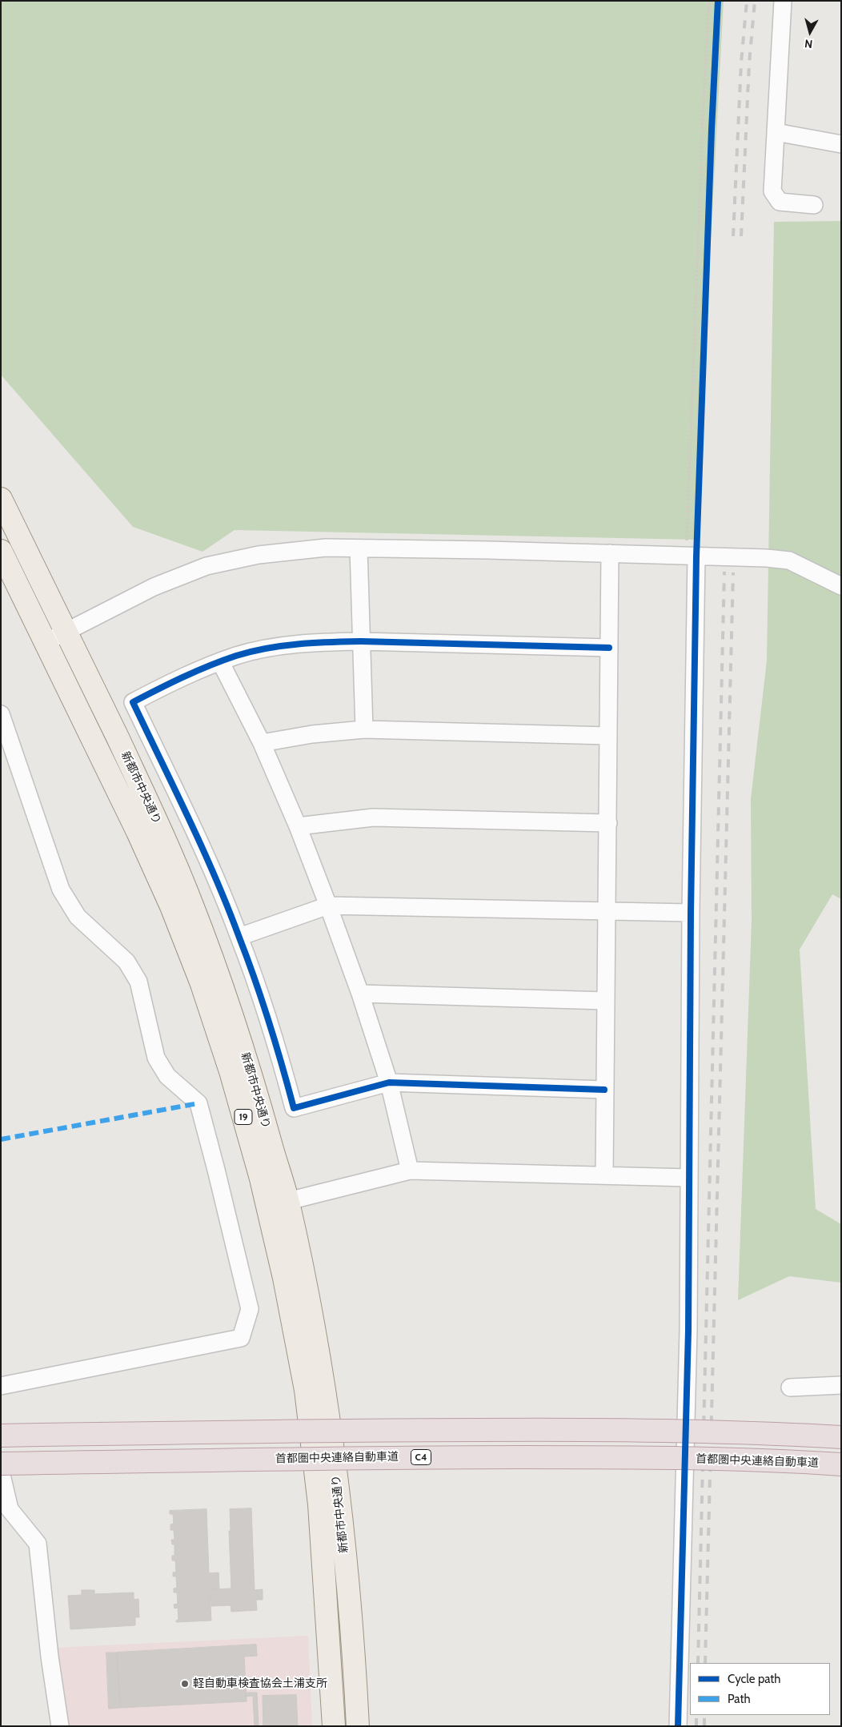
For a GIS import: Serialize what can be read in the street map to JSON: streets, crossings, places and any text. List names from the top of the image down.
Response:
{
  "streets": {
    "highway": ["C4", "首都圏中央連絡自動車道"],
    "main road": ["新都市中央通り", "19"]
  },
  "places": ["軽自動車検査協会土浦支所"],
  "legend": ["Cycle path", "Path"],
  "north": "bottom"
}
